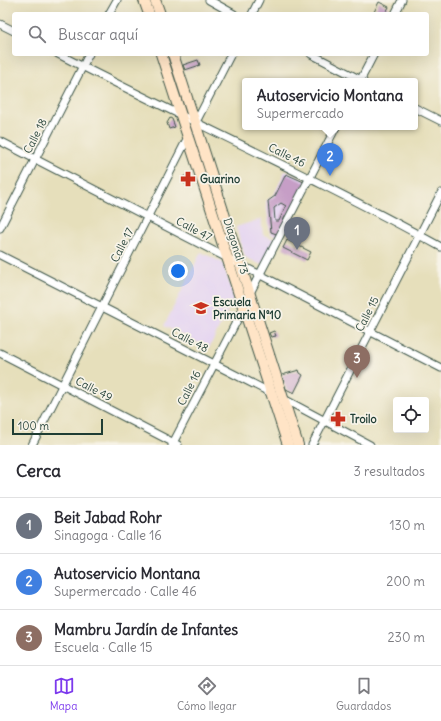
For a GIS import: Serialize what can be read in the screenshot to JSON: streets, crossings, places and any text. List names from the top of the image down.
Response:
{
  "streets": {
    "main road": ["Diagonal 73"],
    "street": [
      "Calle 18",
      "Calle 46",
      "Calle 47",
      "Calle 17",
      "Calle 15",
      "Calle 48",
      "Calle 16",
      "Calle 49"
    ]
  },
  "crossings": [
    ["Calle 18", "Calle 46"],
    ["Calle 18", "Calle 47"],
    ["Calle 46", "Calle 17"],
    ["Calle 46", "Diagonal 73"],
    ["Calle 46", "Calle 15"],
    ["Calle 46", "Calle 16"],
    ["Calle 47", "Calle 17"],
    ["Calle 47", "Diagonal 73"],
    ["Calle 47", "Calle 15"],
    ["Calle 47", "Calle 16"],
    ["Calle 17", "Diagonal 73"],
    ["Calle 17", "Calle 48"],
    ["Calle 17", "Calle 49"],
    ["Diagonal 73", "Calle 48"],
    ["Diagonal 73", "Calle 16"],
    ["Calle 15", "Calle 48"],
    ["Calle 48", "Calle 16"],
    ["Calle 16", "Calle 49"]
  ],
  "places": {
    "pharmacy": ["Guarino", "Troilo"],
    "school or university": ["Escuela Primaria N°10"]
  },
  "scale_bar": "100 m",
  "page": {
    "search": "Buscar aquí",
    "popup": ["Autoservicio Montana", "Supermercado"],
    "pins": ["2", "1", "3"],
    "scale": "100 m",
    "heading": ["Cerca", "3 resultados"],
    "list": [
      {
        "mark": "1",
        "name": "Beit Jabad Rohr",
        "note": "Sinagoga · Calle 16",
        "value": "130 m"
      },
      {
        "mark": "2",
        "name": "Autoservicio Montana",
        "note": "Supermercado · Calle 46",
        "value": "200 m"
      },
      {
        "mark": "3",
        "name": "Mambru Jardín de Infantes",
        "note": "Escuela · Calle 15",
        "value": "230 m"
      }
    ],
    "nav": ["Mapa", "Cómo llegar", "Guardados"]
  }
}
